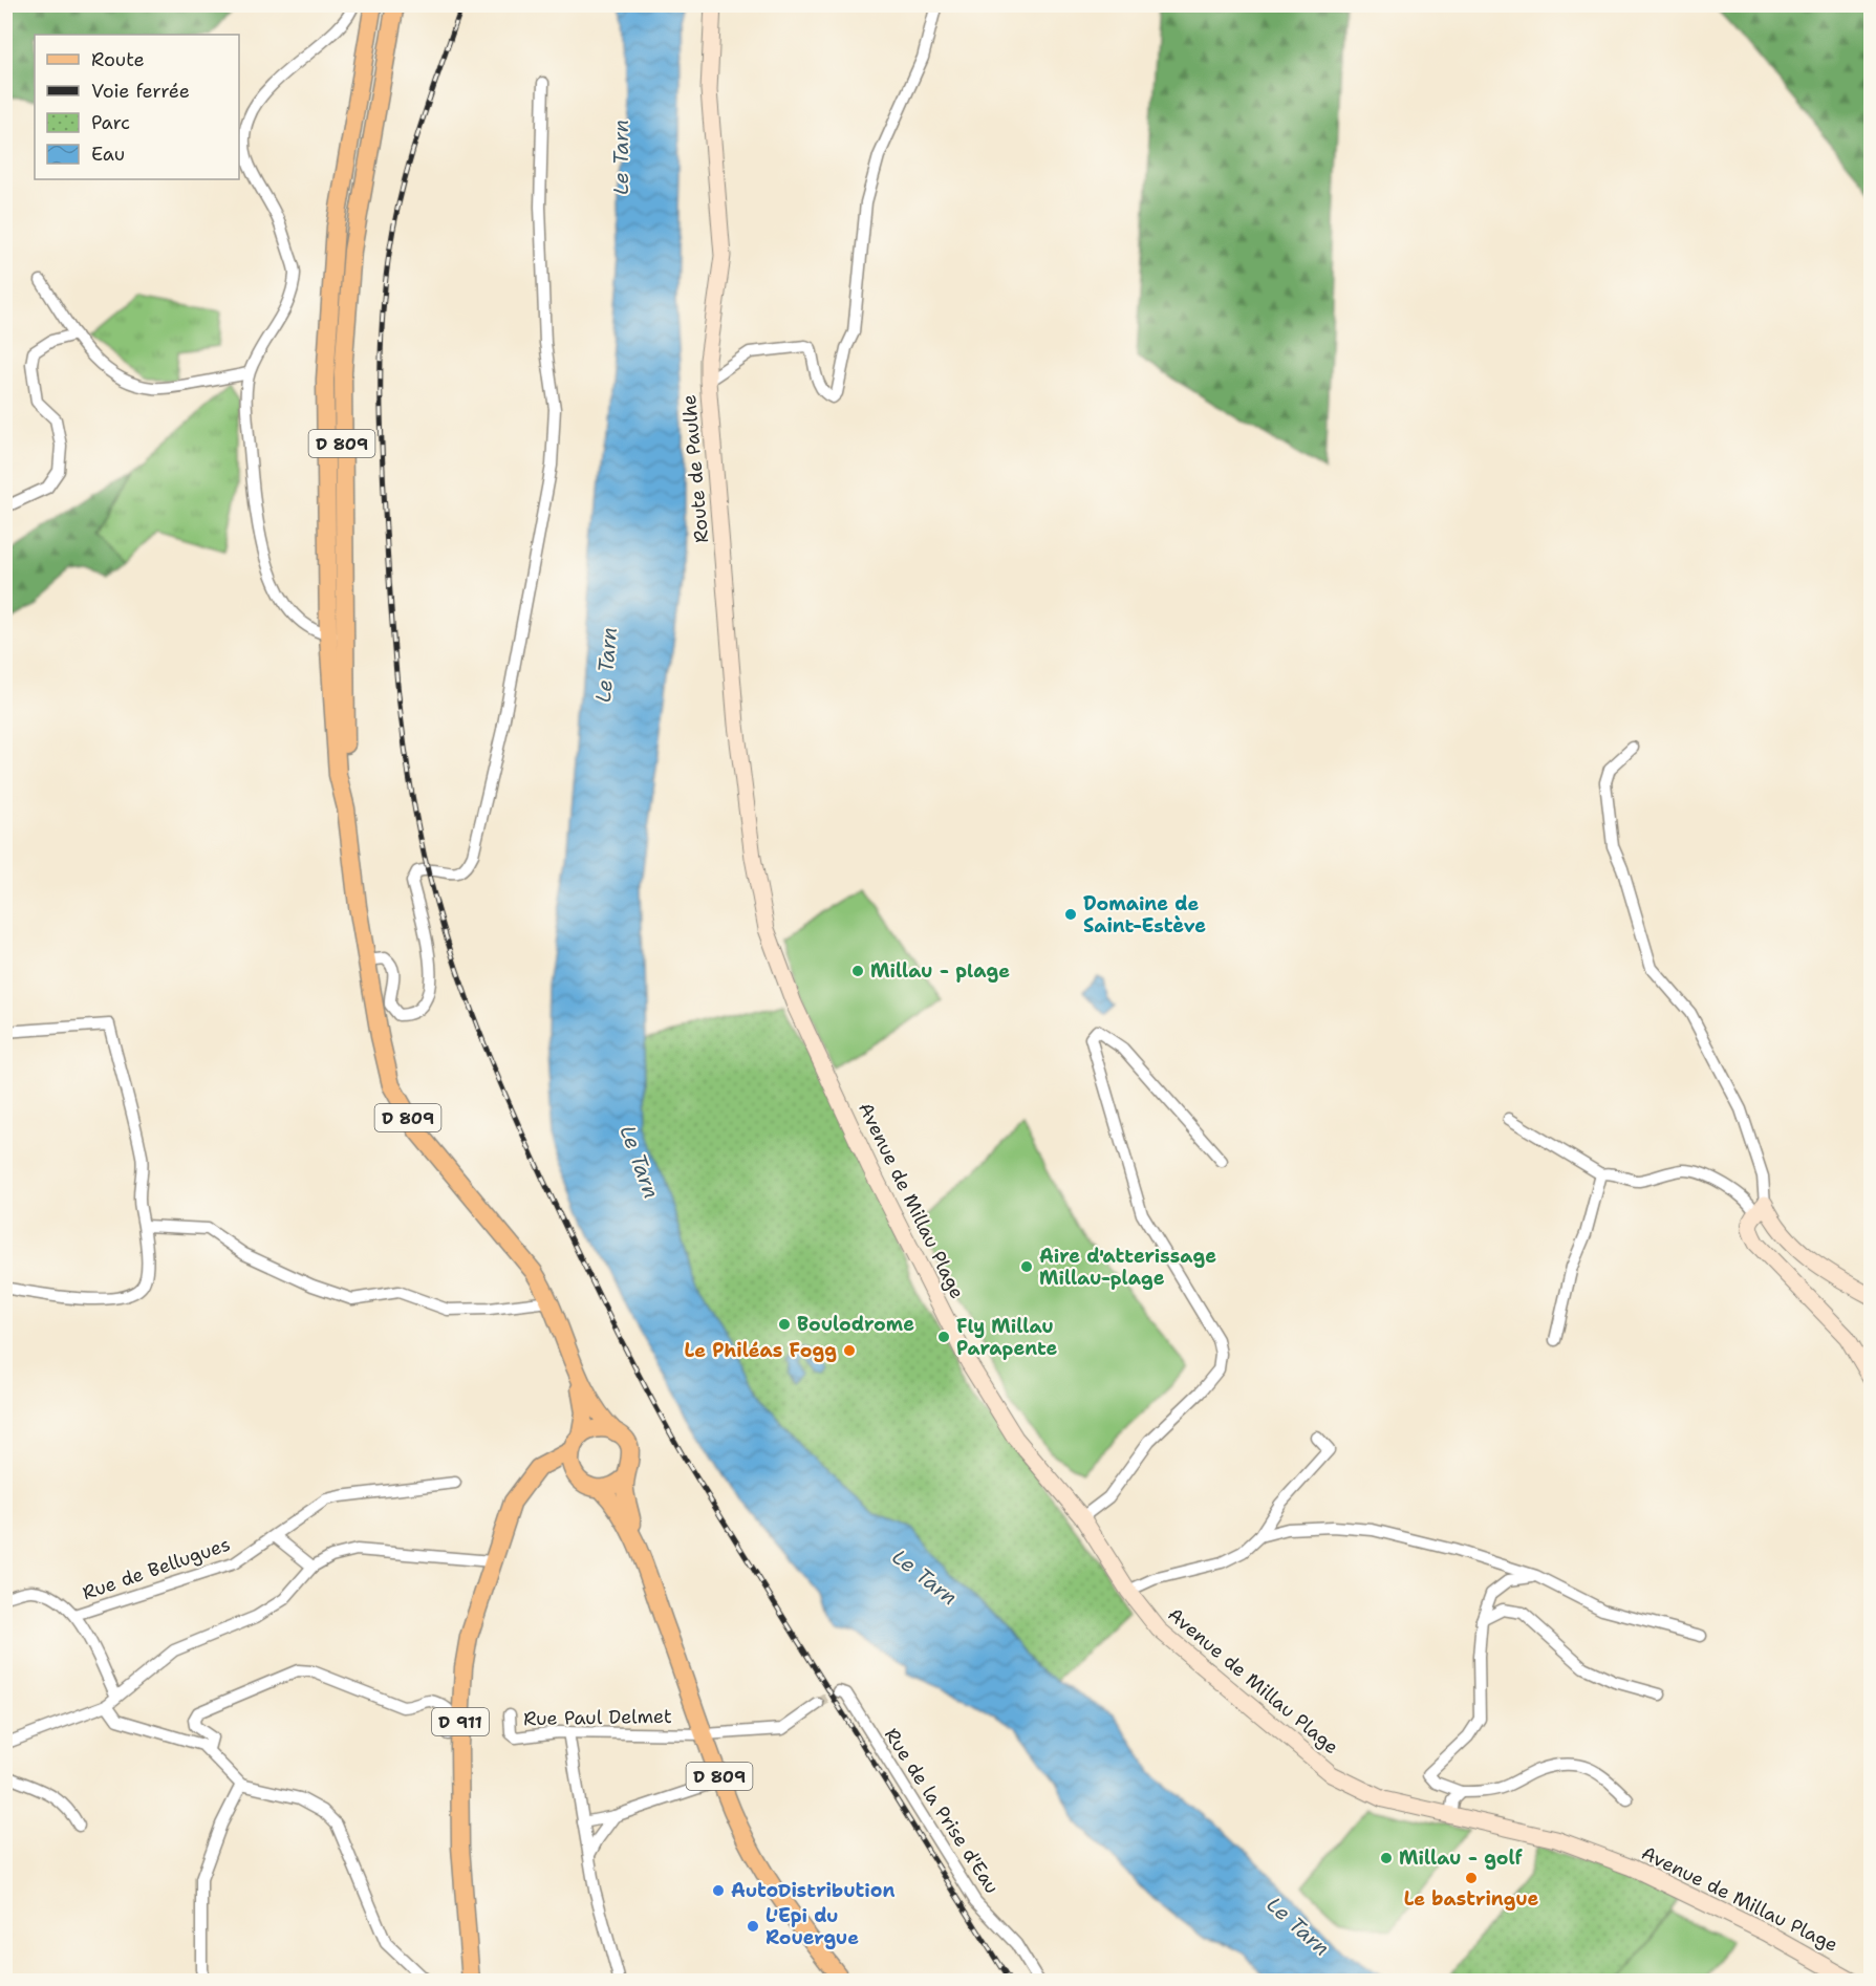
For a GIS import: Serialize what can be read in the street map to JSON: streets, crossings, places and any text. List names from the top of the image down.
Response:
{
  "streets": {
    "main road": ["D 809", "D 911"],
    "street": [
      "Route de Paulhe",
      "Avenue de Millau Plage",
      "Rue de Bellugues",
      "Rue Paul Delmet",
      "Rue de la Prise d'Eau"
    ]
  },
  "crossings": [
    ["D 809", "Rue Paul Delmet"],
    ["D 809", "D 911"],
    ["Route de Paulhe", "Avenue de Millau Plage"]
  ],
  "water": ["Le Tarn"],
  "places": [
    "Domaine de Saint-Estève",
    "Millau - plage",
    "Aire d'atterissage Millau-plage",
    "Boulodrome",
    "Fly Millau Parapente",
    "Le Philéas Fogg",
    "Millau - golf",
    "Le bastringue",
    "AutoDistribution",
    "L'Epi du Rouergue"
  ],
  "legend": [
    "Route",
    "Voie ferrée",
    "Parc",
    "Eau"
  ]
}
